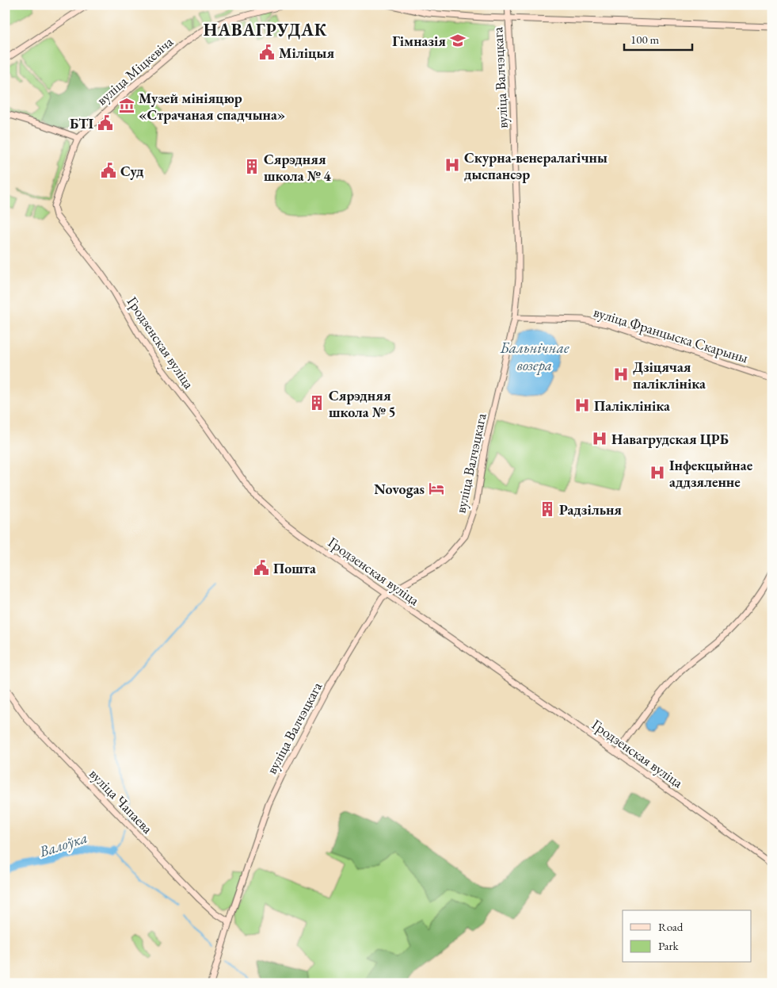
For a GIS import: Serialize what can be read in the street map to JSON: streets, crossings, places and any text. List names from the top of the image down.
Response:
{
  "streets": {
    "street": [
      "вуліца Міцкевіча",
      "вуліца Валчэцкага",
      "вуліца Францыска Скарыны",
      "Гродзенская вуліца",
      "вуліца Чапаева"
    ]
  },
  "crossings": [
    ["вуліца Міцкевіча", "Гродзенская вуліца"],
    ["вуліца Валчэцкага", "вуліца Францыска Скарыны"],
    ["вуліца Валчэцкага", "Гродзенская вуліца"],
    ["вуліца Валчэцкага", "вуліца Чапаева"]
  ],
  "districts": ["НАВАГРУДАК"],
  "water": ["Бальнічнае возера", "Валоўка"],
  "places": {
    "school or university": ["Гімназія"],
    "public building": [
      "Міліцыя",
      "БТІ",
      "Суд",
      "Пошта"
    ],
    "museum": ["Музей мініяцюр «Страчаная спадчына»"],
    "hospital": [
      "Скурна-венералагічны дыспансэр",
      "Дзіцячая паліклініка",
      "Паліклініка",
      "Навагрудская ЦРБ",
      "Інфекцыйнае аддзяленне"
    ],
    "building": ["Сярэдняя школа № 4", "Сярэдняя школа № 5", "Радзільня"],
    "hotel": ["Novogas"]
  },
  "legend": ["Road", "Park"],
  "scale_bar": "100 m"
}
